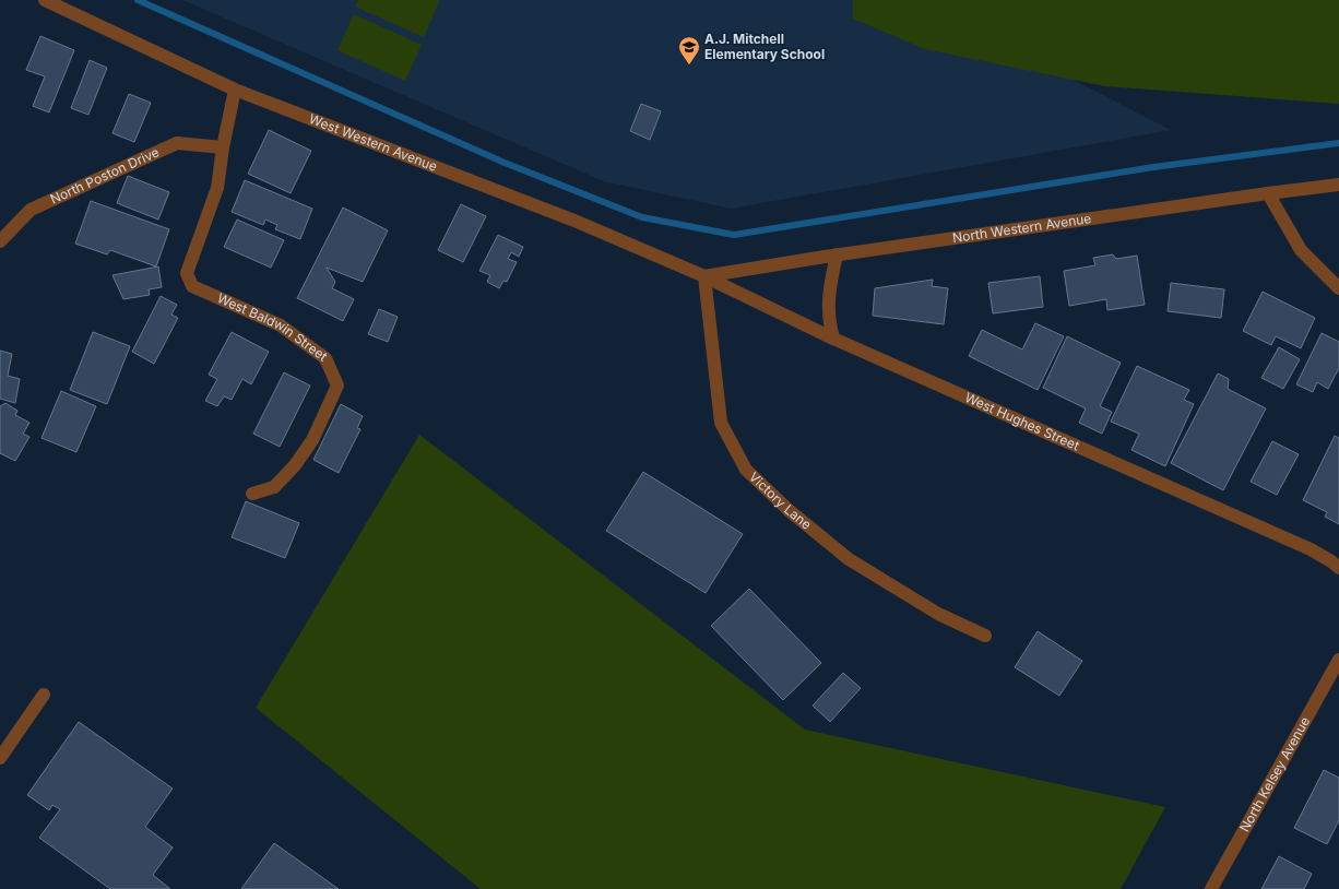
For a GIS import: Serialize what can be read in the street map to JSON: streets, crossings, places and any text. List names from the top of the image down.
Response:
{
  "streets": {
    "street": [
      "West Western Avenue",
      "North Poston Drive",
      "North Western Avenue",
      "West Baldwin Street",
      "West Hughes Street",
      "Victory Lane",
      "North Kelsey Avenue"
    ]
  },
  "crossings": [
    ["West Western Avenue", "North Western Avenue"],
    ["West Western Avenue", "West Baldwin Street"],
    ["West Western Avenue", "West Hughes Street"],
    ["West Western Avenue", "Victory Lane"],
    ["North Poston Drive", "West Baldwin Street"],
    ["North Western Avenue", "West Hughes Street"],
    ["North Western Avenue", "Victory Lane"],
    ["West Hughes Street", "Victory Lane"]
  ],
  "places": {
    "school or university": ["A.J. Mitchell Elementary School"]
  }
}
